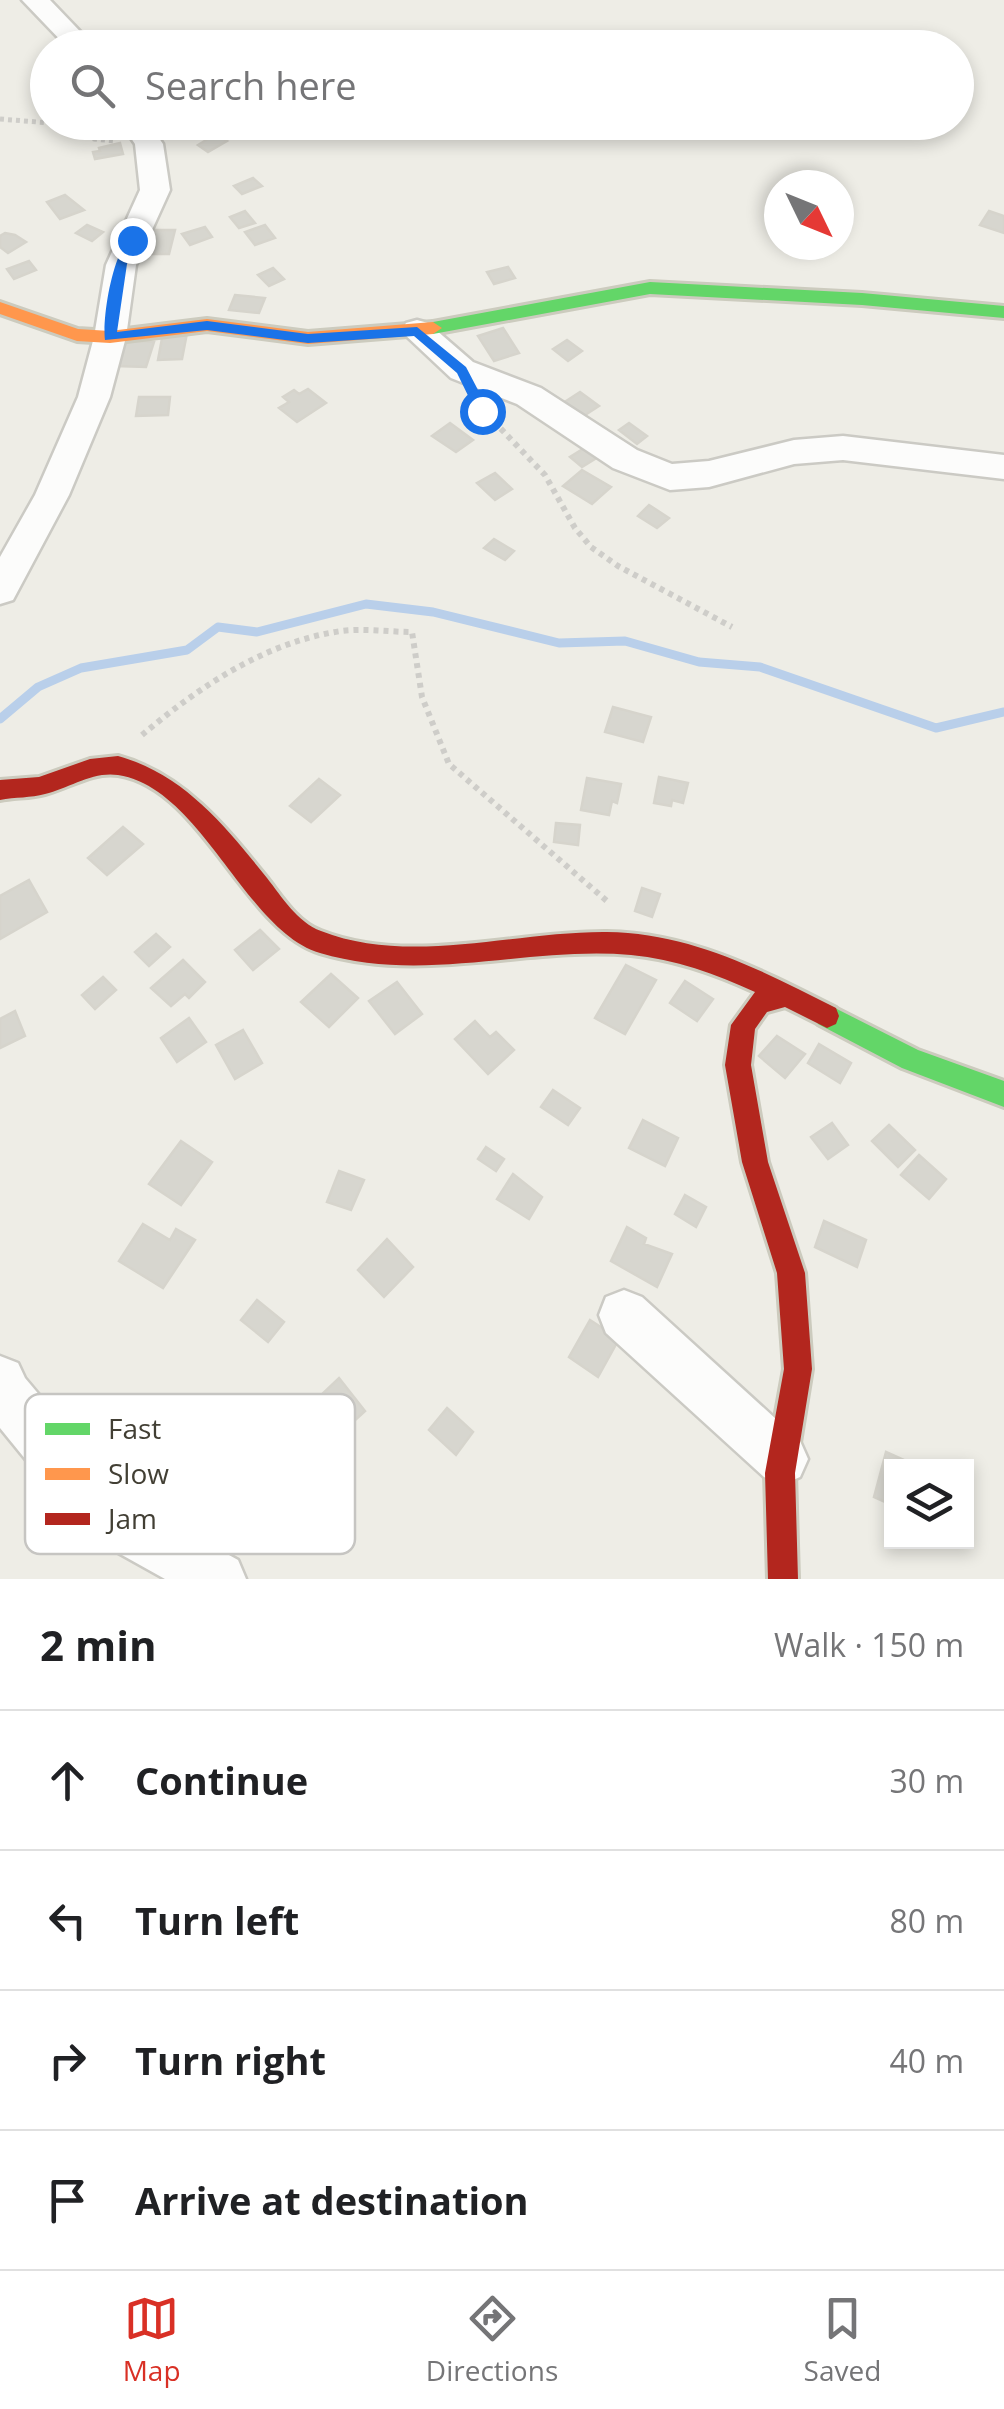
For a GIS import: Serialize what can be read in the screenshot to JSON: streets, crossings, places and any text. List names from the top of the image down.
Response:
{
  "legend": ["Fast", "Slow", "Jam"],
  "north": "bottom right",
  "page": {
    "search": "Search here",
    "heading": ["2 min", "Walk · 150 m"],
    "list": [
      ["Continue", "30 m"],
      ["Turn left", "80 m"],
      ["Turn right", "40 m"],
      "Arrive at destination"
    ],
    "nav": ["Map", "Directions", "Saved"]
  }
}
